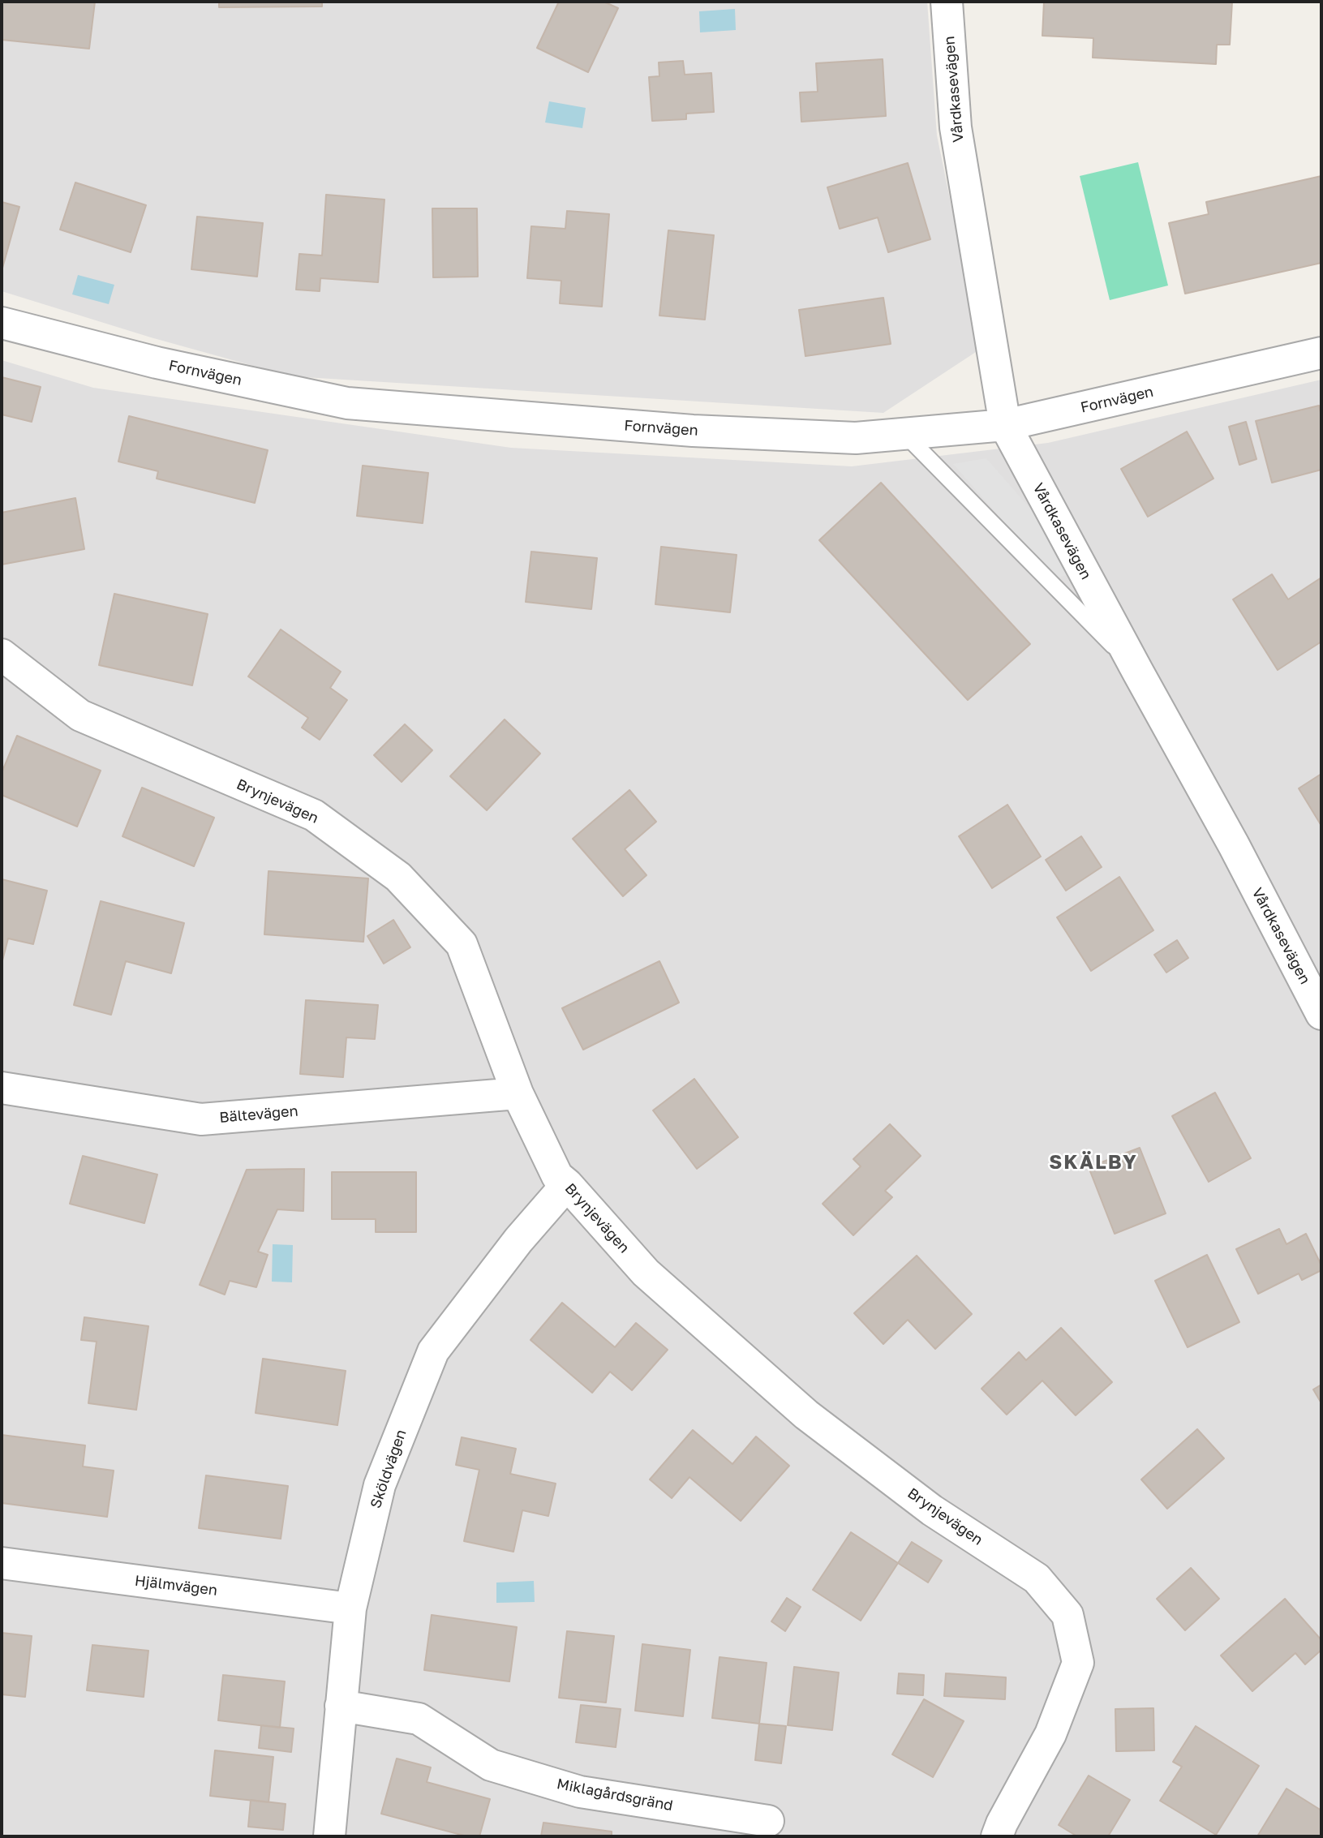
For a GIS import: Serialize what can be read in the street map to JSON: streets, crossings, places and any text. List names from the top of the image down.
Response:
{
  "streets": {
    "street": [
      "Vårdkasevägen",
      "Fornvägen",
      "Brynjevägen",
      "Bältevägen",
      "Sköldvägen",
      "Hjälmvägen",
      "Miklagårdsgränd"
    ]
  },
  "crossings": [
    ["Vårdkasevägen", "Fornvägen"],
    ["Brynjevägen", "Bältevägen"],
    ["Brynjevägen", "Sköldvägen"],
    ["Sköldvägen", "Hjälmvägen"],
    ["Sköldvägen", "Miklagårdsgränd"]
  ],
  "districts": ["SKÄLBY"]
}
